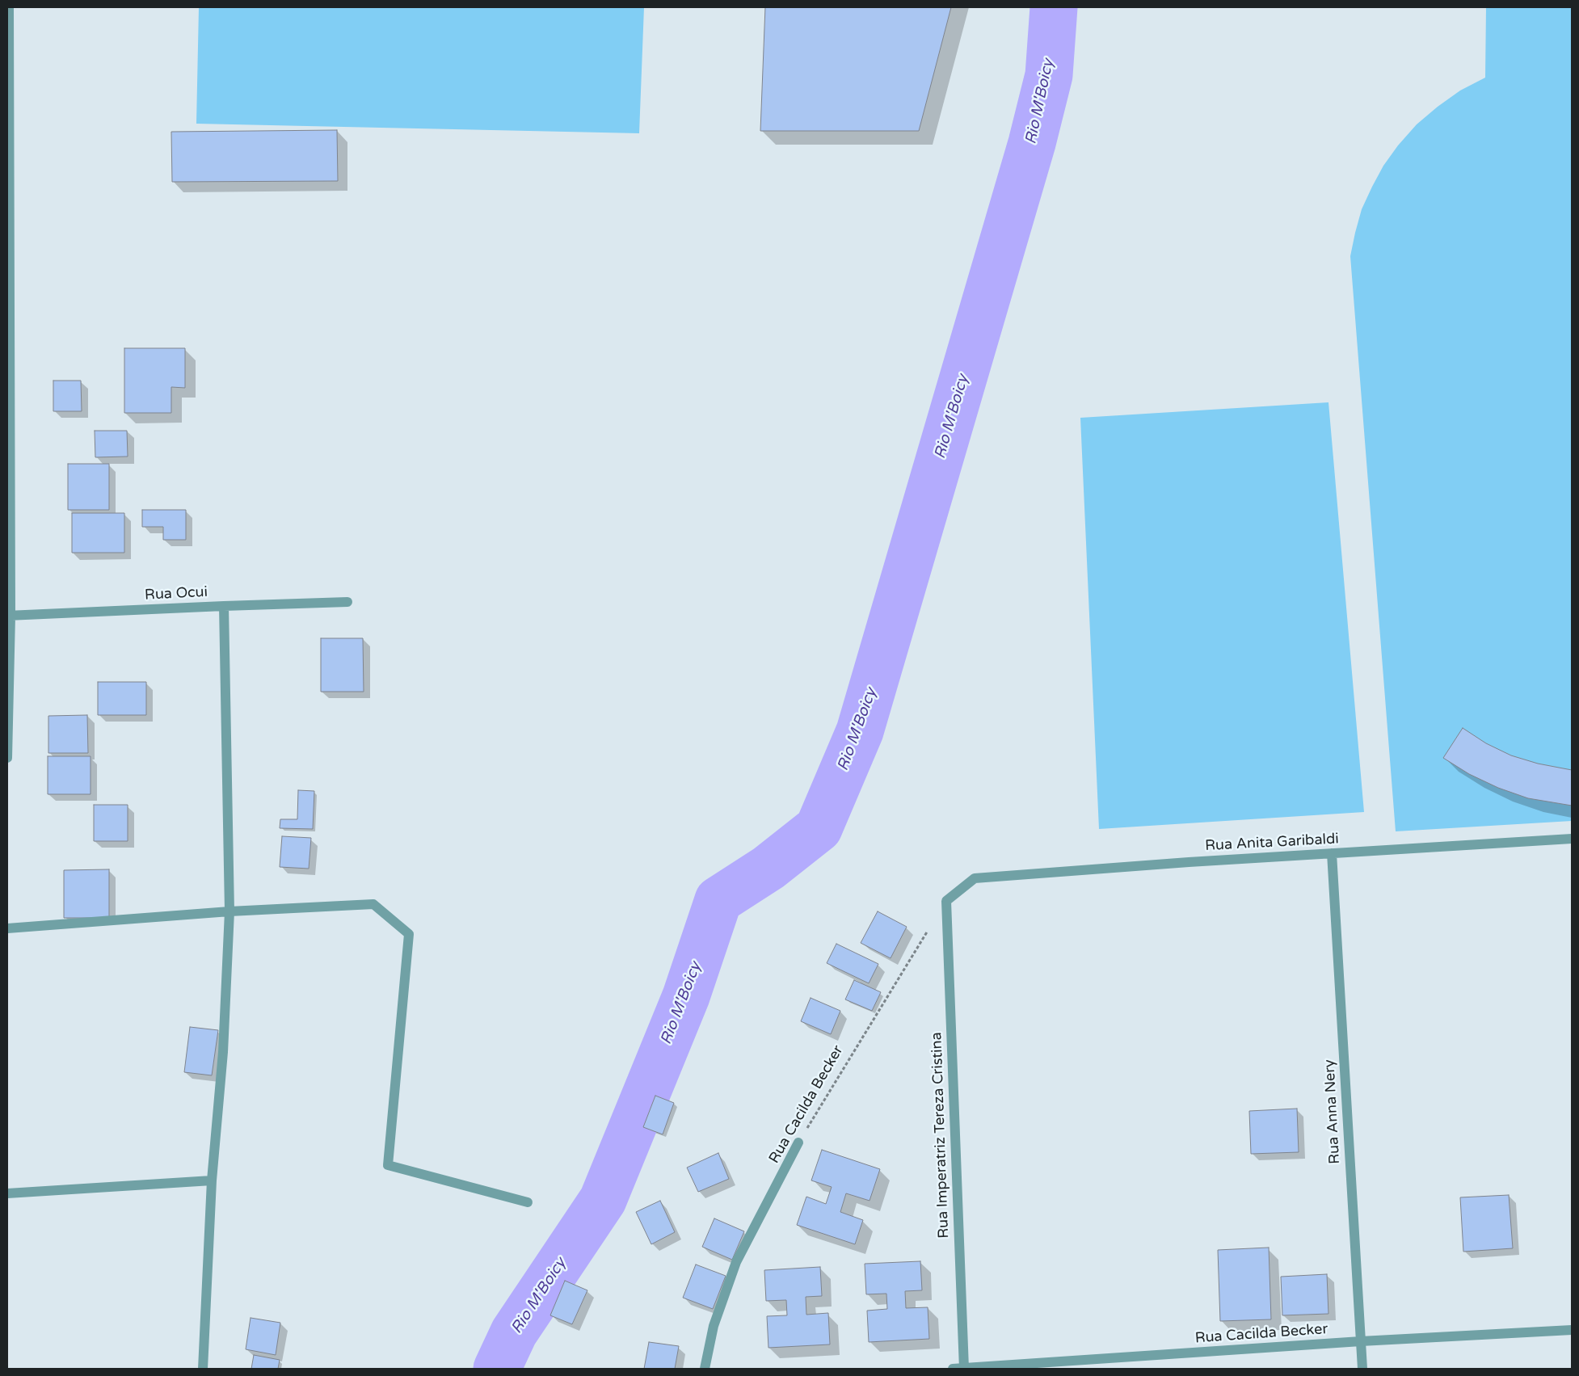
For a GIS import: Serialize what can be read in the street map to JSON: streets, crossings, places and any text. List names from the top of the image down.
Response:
{
  "streets": {
    "street": [
      "Rua Ocui",
      "Rua Anita Garibaldi",
      "Rua Cacilda Becker",
      "Rua Anna Nery",
      "Rua Imperatriz Tereza Cristina"
    ]
  },
  "crossings": [
    ["Rua Anita Garibaldi", "Rua Anna Nery"],
    ["Rua Anita Garibaldi", "Rua Imperatriz Tereza Cristina"],
    ["Rua Cacilda Becker", "Rua Anna Nery"],
    ["Rua Cacilda Becker", "Rua Imperatriz Tereza Cristina"]
  ],
  "water": ["Rio M'Boicy"]
}
